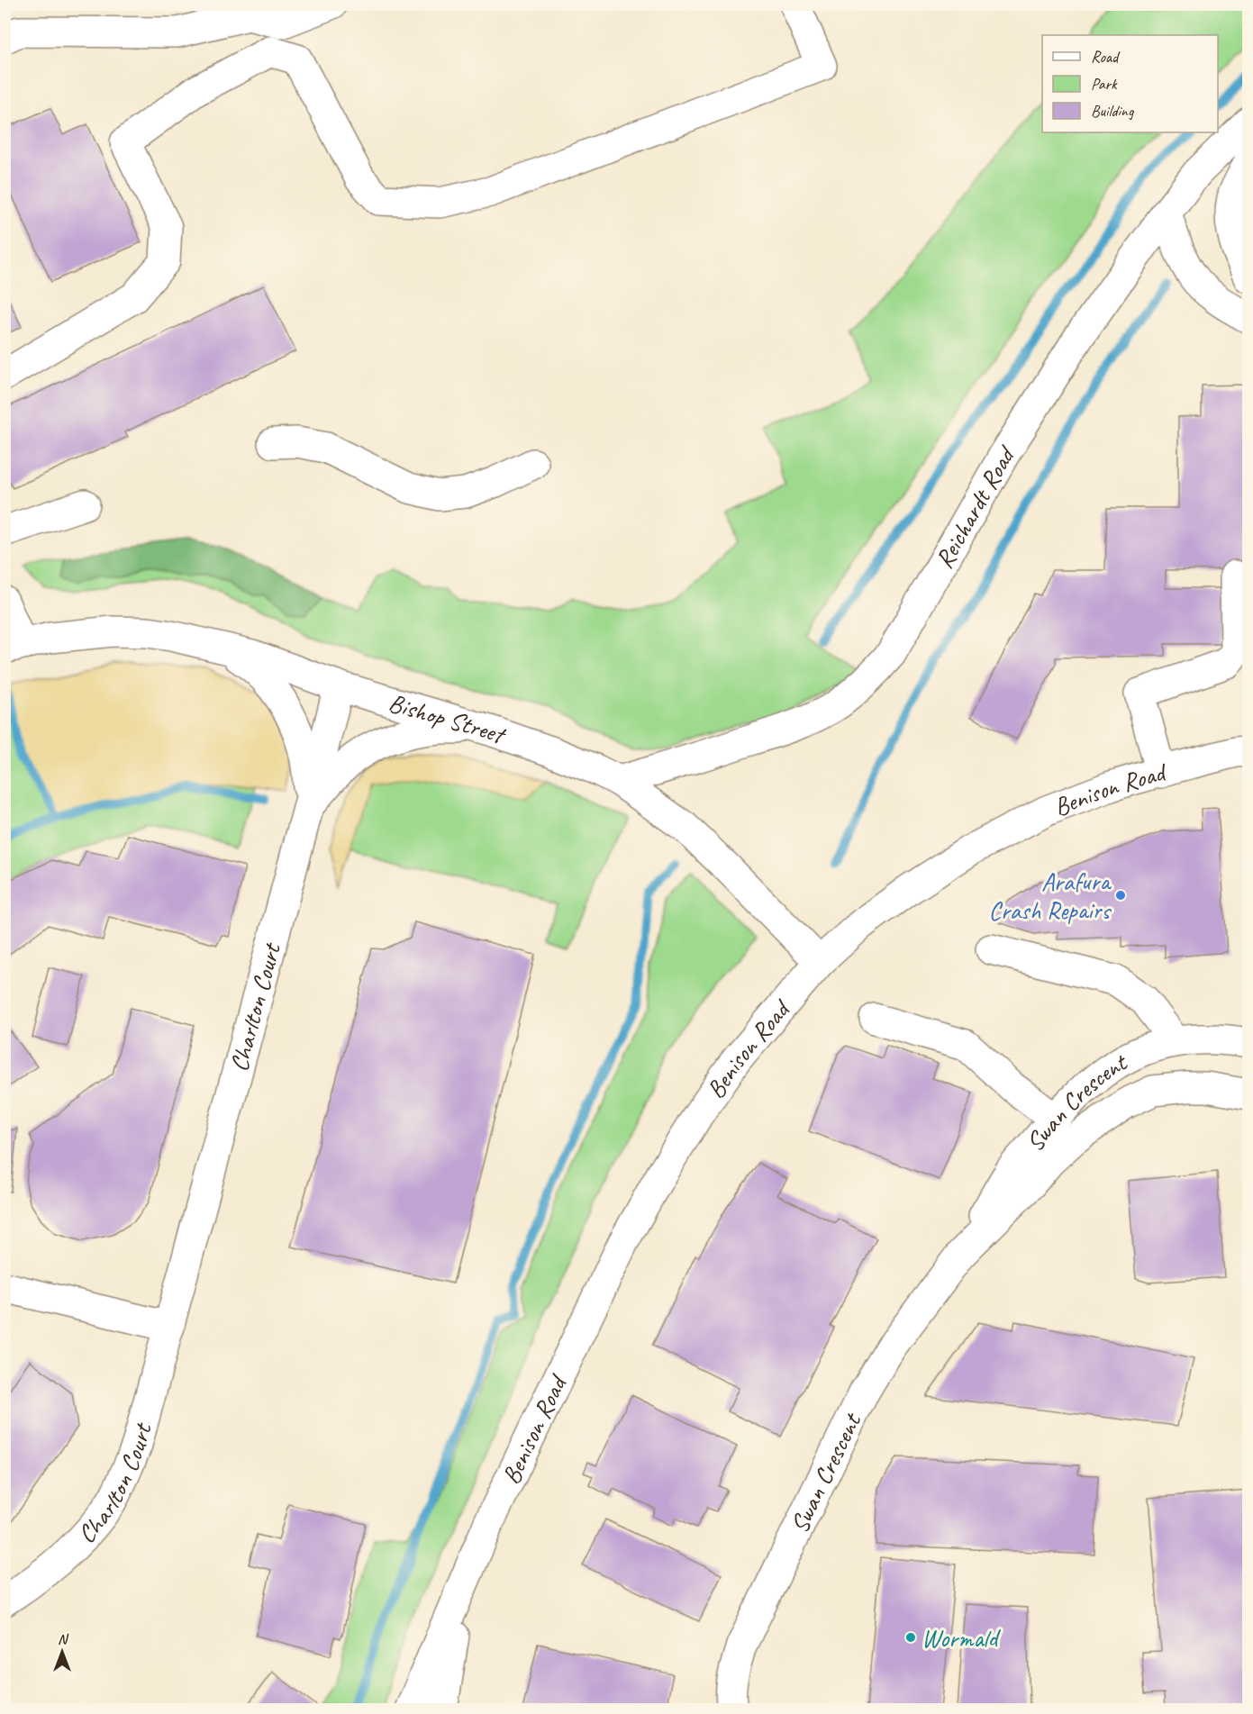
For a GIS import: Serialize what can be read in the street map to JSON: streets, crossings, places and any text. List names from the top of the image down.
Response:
{
  "streets": {
    "street": [
      "Reichardt Road",
      "Bishop Street",
      "Benison Road",
      "Charlton Court",
      "Swan Crescent"
    ]
  },
  "crossings": [
    ["Reichardt Road", "Bishop Street"],
    ["Bishop Street", "Benison Road"],
    ["Bishop Street", "Charlton Court"]
  ],
  "places": ["Arafura Crash Repairs", "Wormald"],
  "legend": ["Road", "Park", "Building"],
  "north": "top"
}
